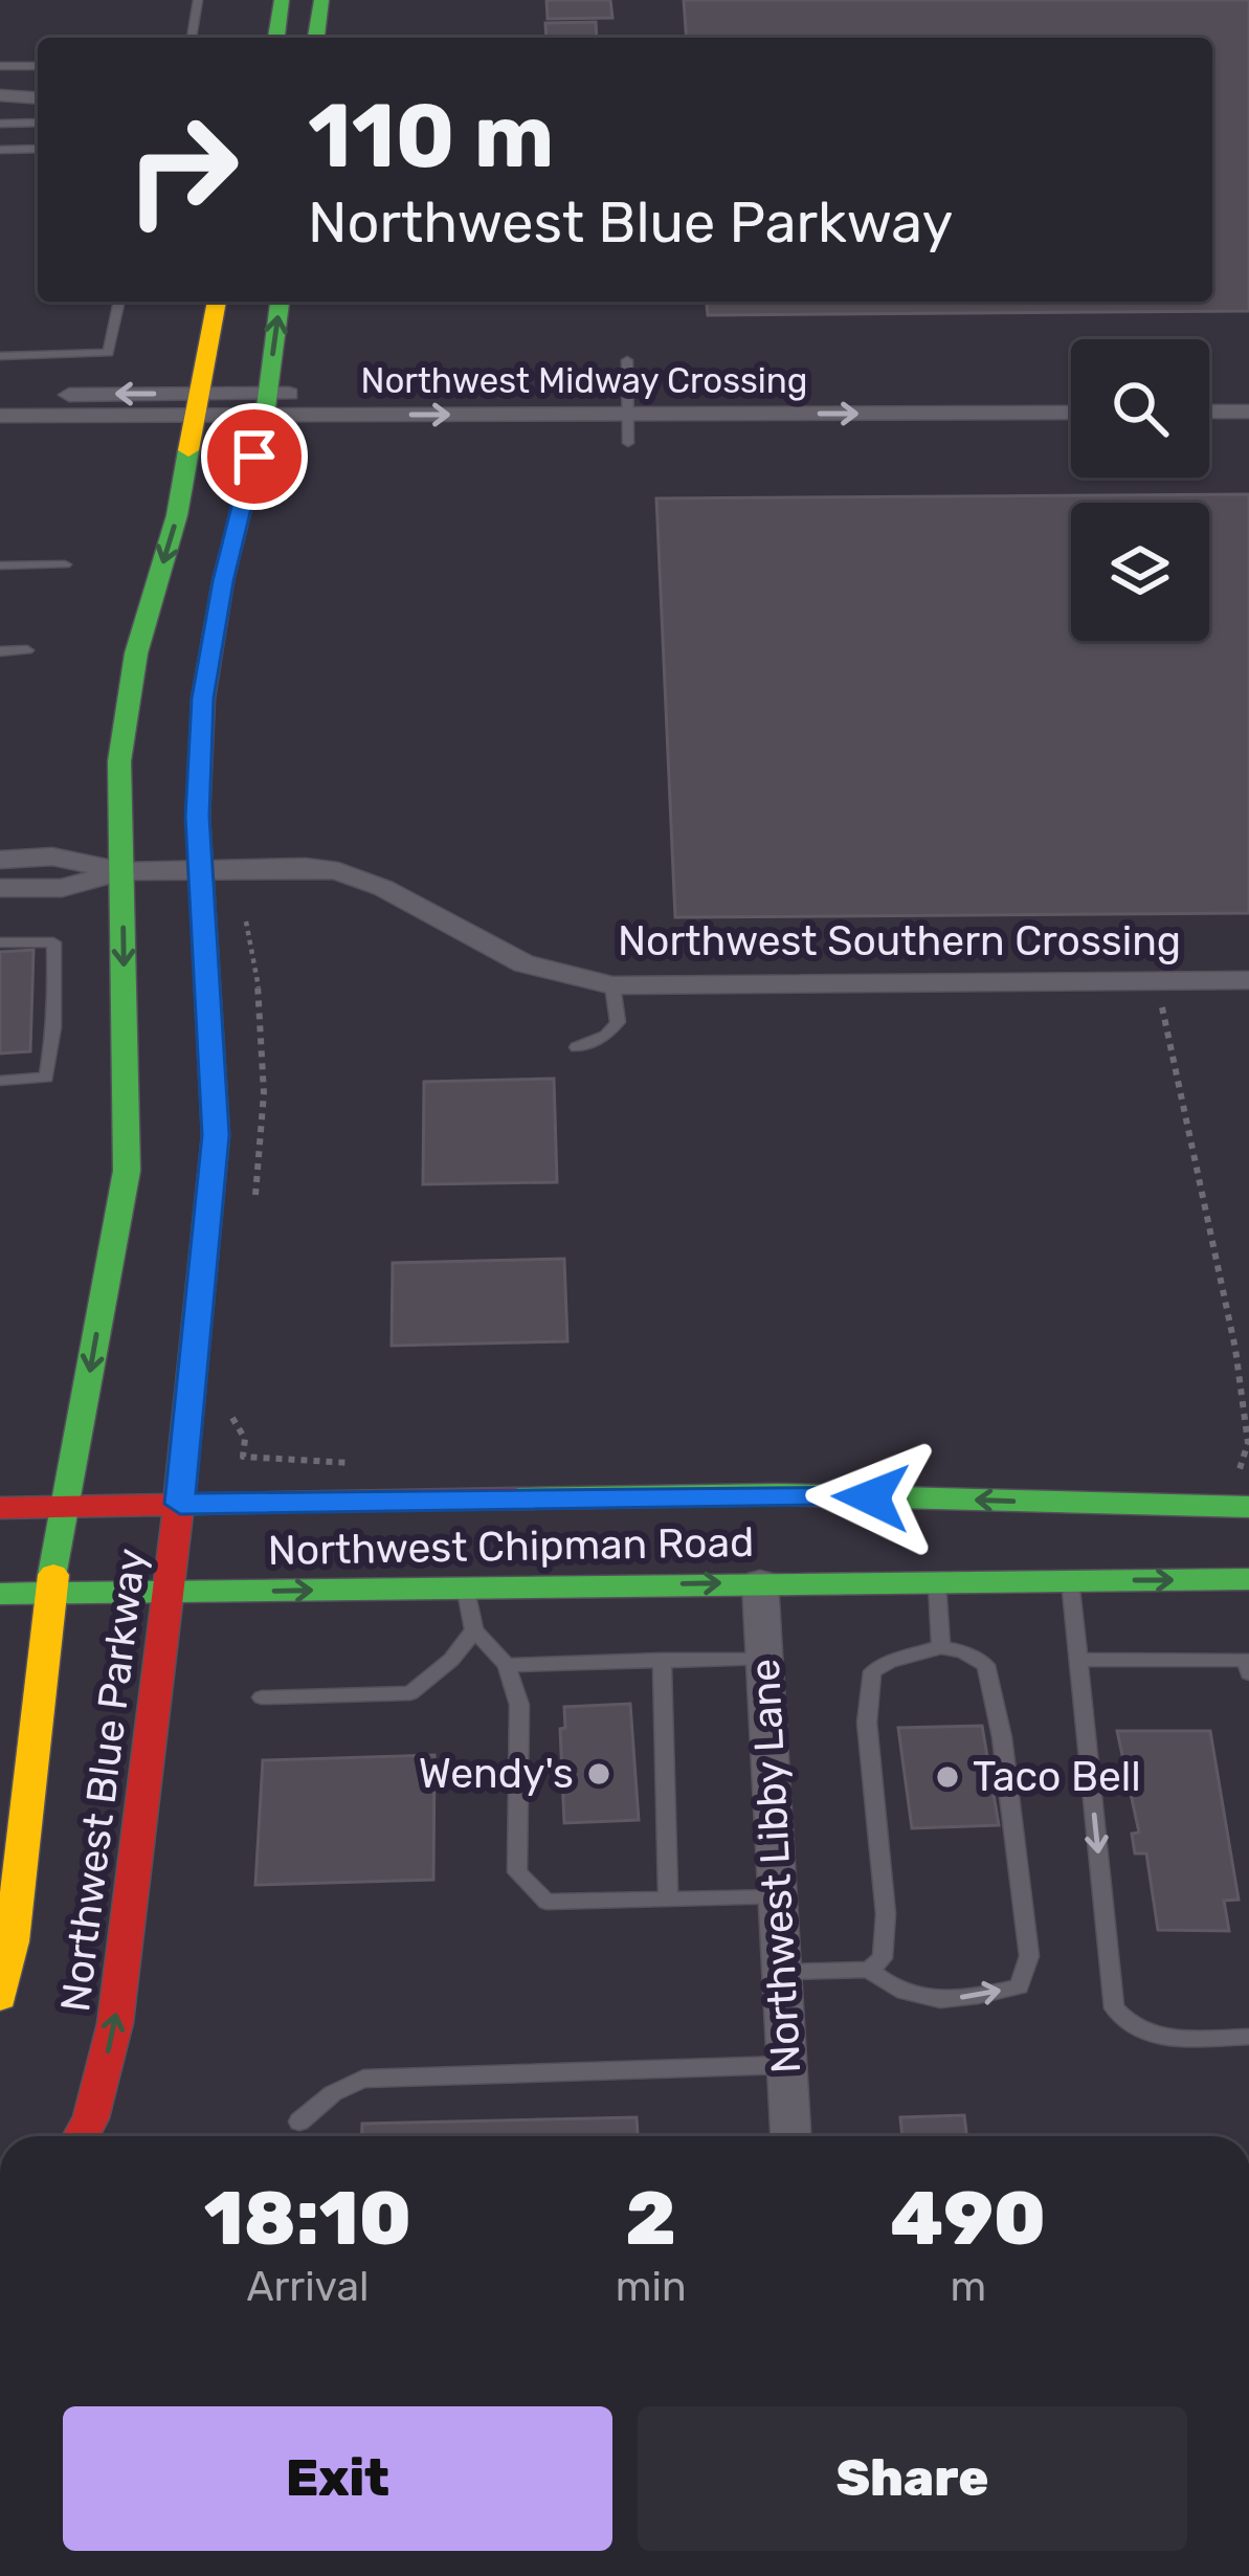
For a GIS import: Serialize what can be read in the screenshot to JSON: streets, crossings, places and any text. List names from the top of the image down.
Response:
{
  "streets": {
    "street": [
      "Northwest Midway Crossing",
      "Northwest Southern Crossing",
      "Northwest Chipman Road",
      "Northwest Blue Parkway",
      "Northwest Libby Lane"
    ]
  },
  "crossings": [
    ["Northwest Midway Crossing", "Northwest Blue Parkway"],
    ["Northwest Southern Crossing", "Northwest Blue Parkway"],
    ["Northwest Chipman Road", "Northwest Blue Parkway"],
    ["Northwest Chipman Road", "Northwest Libby Lane"]
  ],
  "places": ["Wendy's", "Taco Bell"],
  "page": {
    "turn": ["110 m", "Northwest Blue Parkway"],
    "eta": [
      "18:10",
      "Arrival",
      "2",
      "min",
      "490",
      "m"
    ],
    "buttons": ["Exit", "Share"]
  }
}
